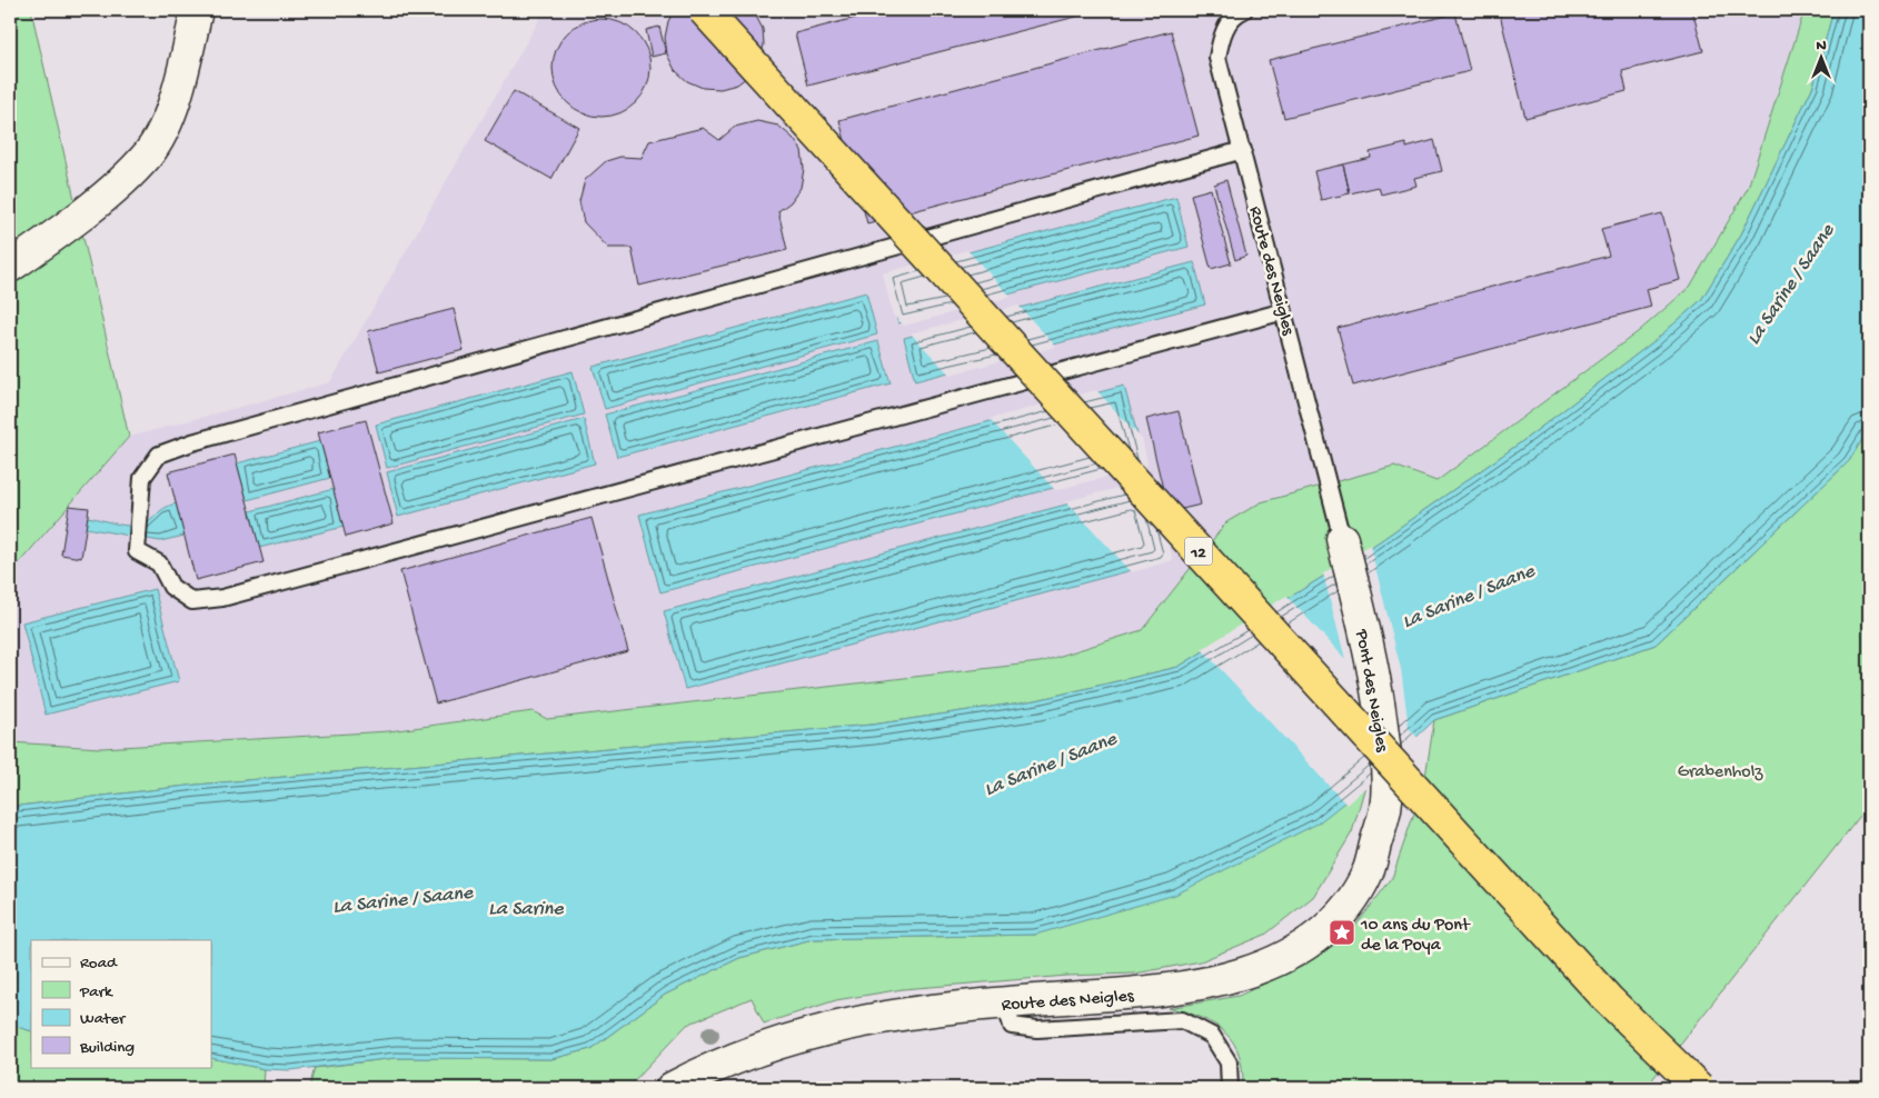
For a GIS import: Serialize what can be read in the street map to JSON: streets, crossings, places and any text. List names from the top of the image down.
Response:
{
  "streets": {
    "main road": ["12"],
    "street": ["Route des Neigles", "Pont des Neigles"]
  },
  "crossings": [
    ["Route des Neigles", "Pont des Neigles"]
  ],
  "water": ["La Sarine / Saane", "La Sarine"],
  "parks": ["Grabenholz"],
  "places": {
    "place": ["10 ans du Pont de la Poya"]
  },
  "legend": [
    "Road",
    "Park",
    "Water",
    "Building"
  ],
  "north": "top"
}
